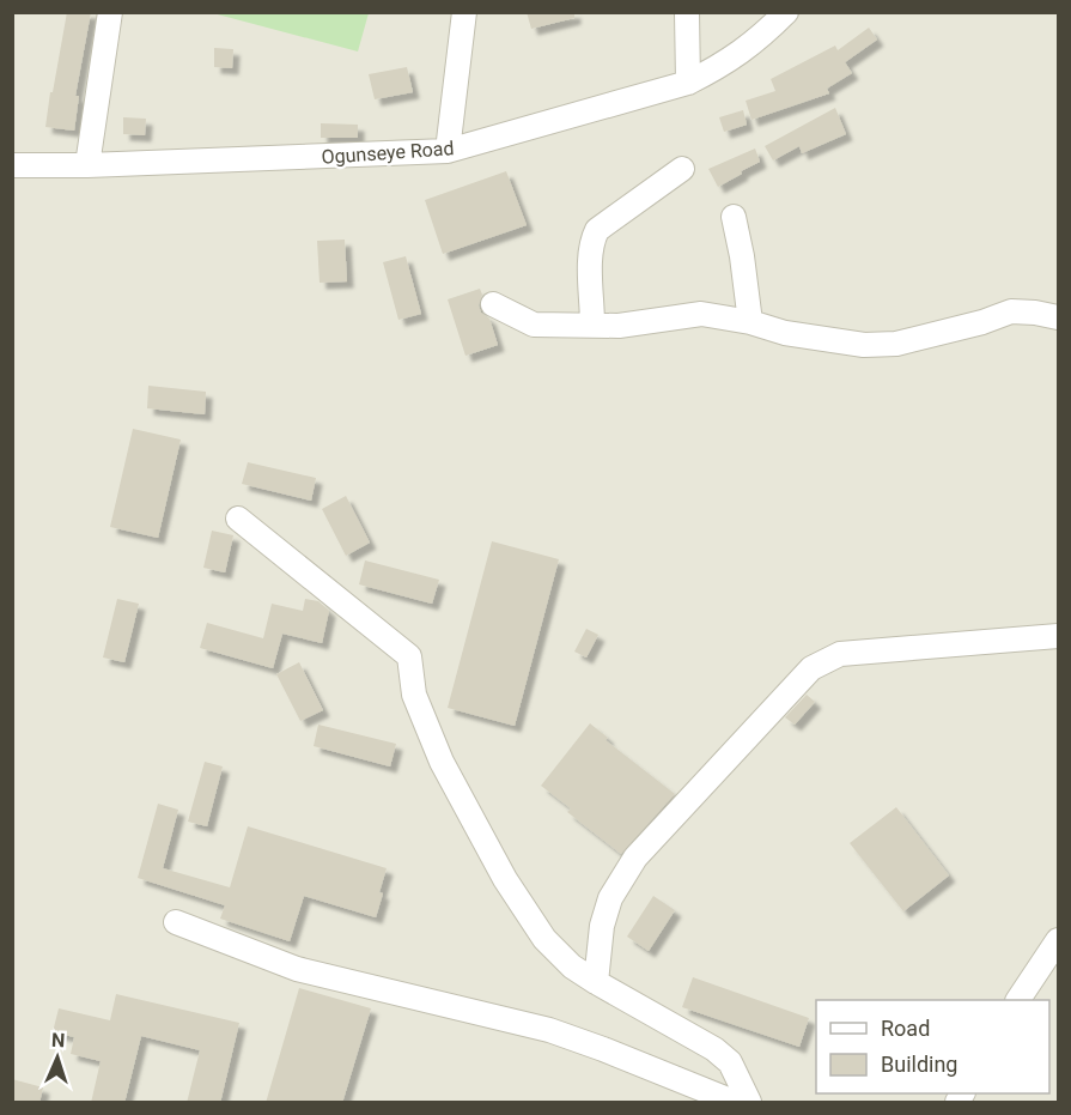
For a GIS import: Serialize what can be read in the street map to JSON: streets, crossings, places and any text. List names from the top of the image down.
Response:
{
  "streets": {
    "street": ["Ogunseye Road"]
  },
  "legend": ["Road", "Building"],
  "north": "top"
}
